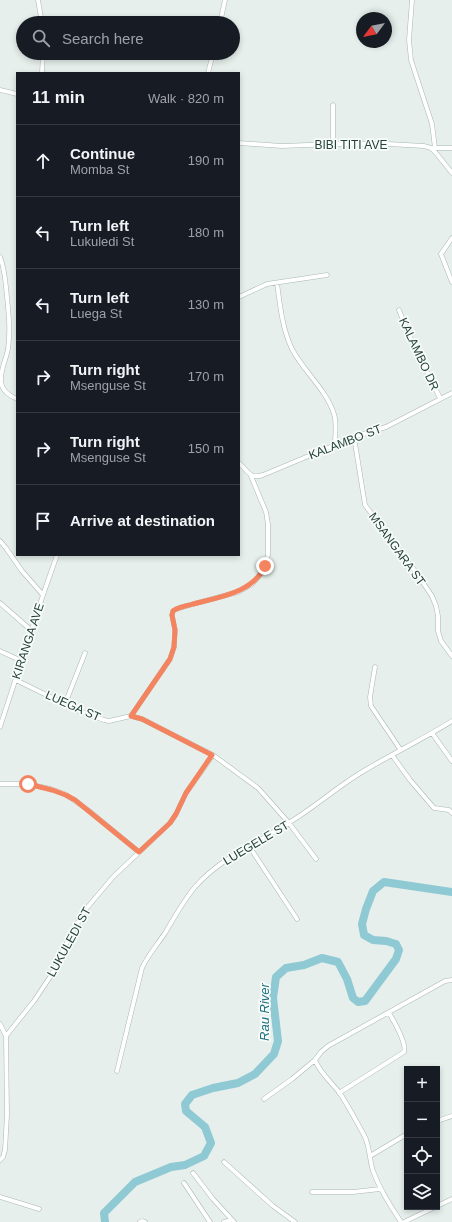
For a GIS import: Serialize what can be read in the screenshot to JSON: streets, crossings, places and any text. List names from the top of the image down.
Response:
{
  "streets": {
    "street": [
      "BIBI TITI AVE",
      "KALAMBO DR",
      "KALAMBO ST",
      "MSANGARA ST",
      "KIRANGA AVE",
      "LUEGA ST",
      "LUEGELE ST",
      "LUKULEDI ST"
    ]
  },
  "crossings": [
    ["KALAMBO DR", "KALAMBO ST"],
    ["KALAMBO ST", "MSANGARA ST"],
    ["KIRANGA AVE", "LUEGA ST"]
  ],
  "water": ["Rau River"],
  "north": "bottom left",
  "page": {
    "search": "Search here",
    "heading": ["11 min", "Walk · 820 m"],
    "list": [
      ["Continue", "Momba St", "190 m"],
      ["Turn left", "Lukuledi St", "180 m"],
      ["Turn left", "Luega St", "130 m"],
      ["Turn right", "Msenguse St", "170 m"],
      ["Turn right", "Msenguse St", "150 m"],
      "Arrive at destination"
    ],
    "map_buttons": ["+", "−"]
  }
}
